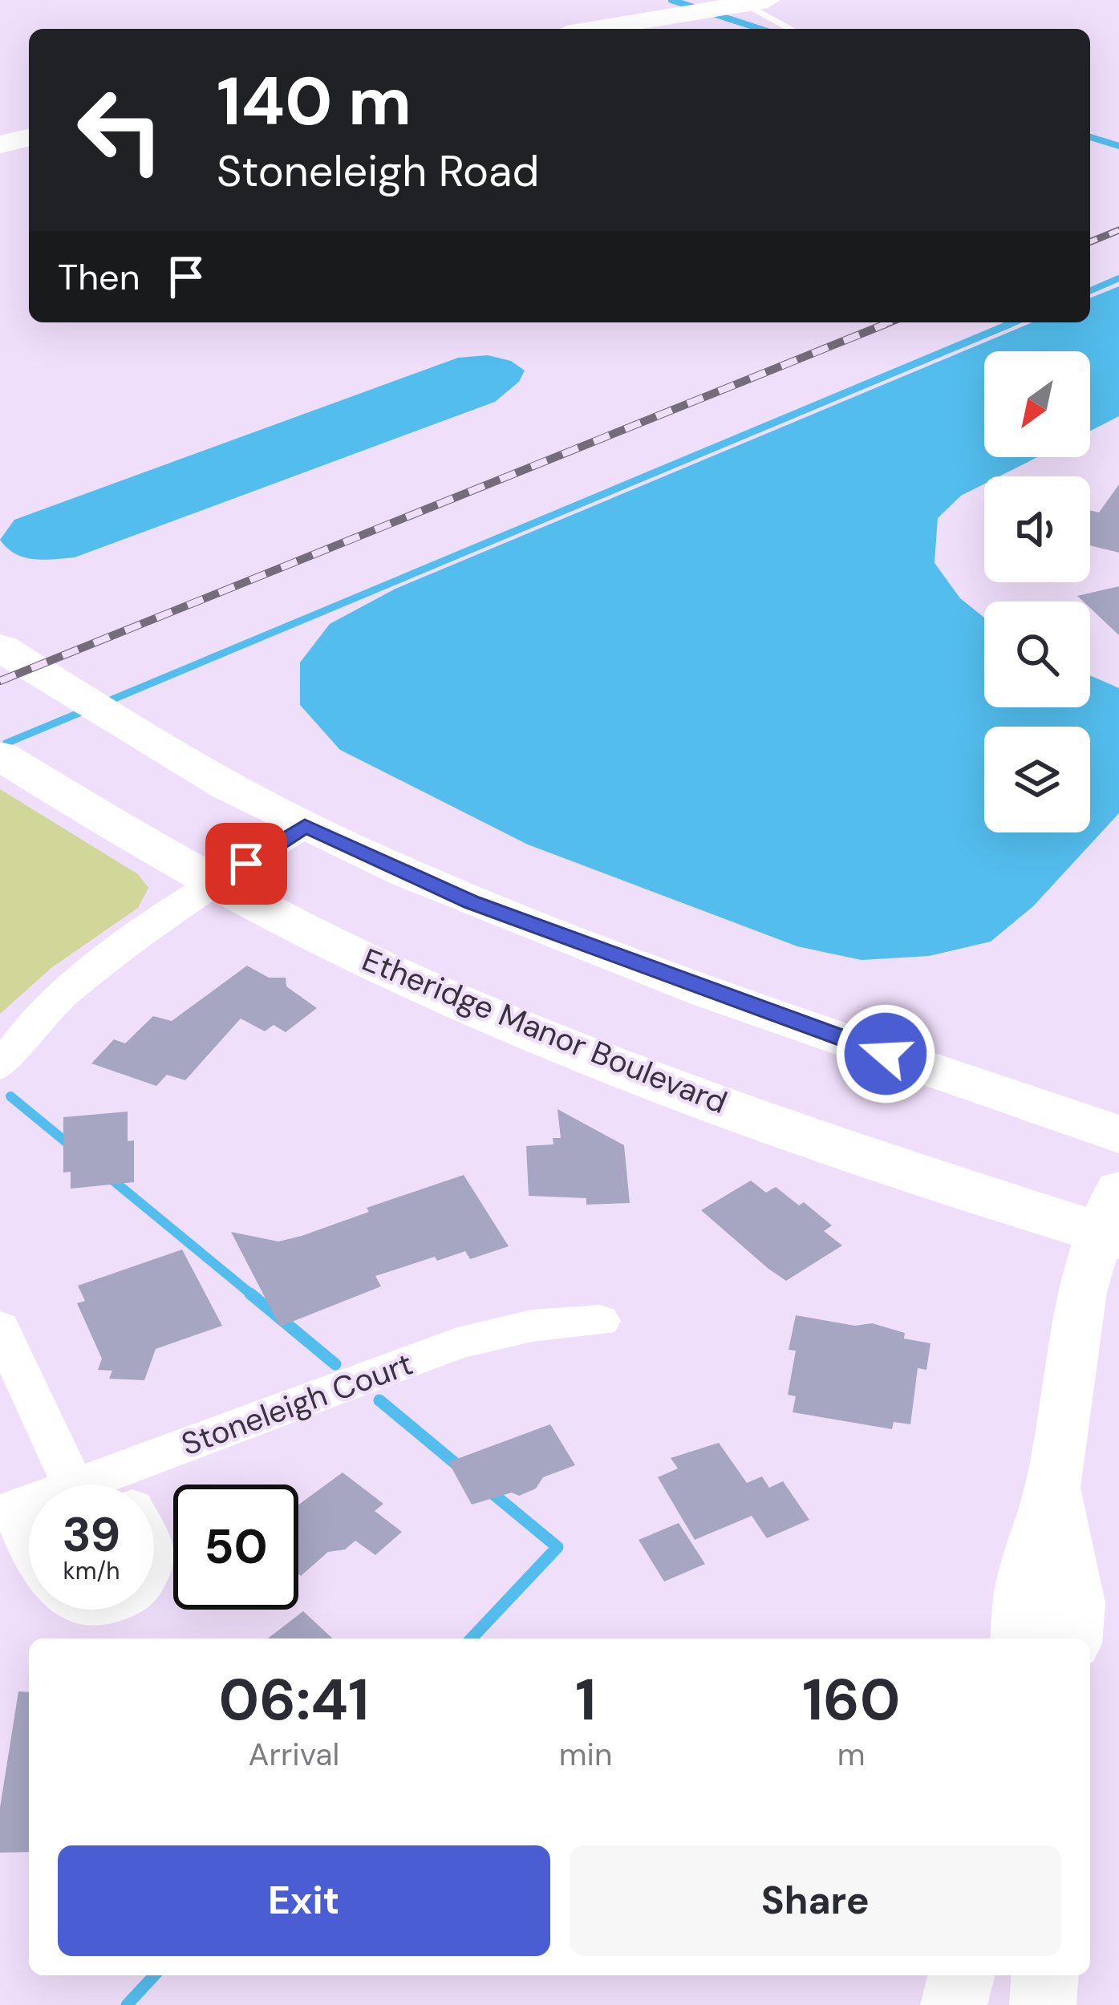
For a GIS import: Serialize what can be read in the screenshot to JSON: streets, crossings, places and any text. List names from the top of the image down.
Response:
{
  "streets": {
    "main road": ["Etheridge Manor Boulevard"],
    "street": ["Stoneleigh Court"]
  },
  "north": "bottom left",
  "page": {
    "turn": ["140 m", "Stoneleigh Road"],
    "then": "Then",
    "speed": "39 km/h",
    "limit": "50",
    "eta": [
      "06:41",
      "Arrival",
      "1",
      "min",
      "160",
      "m"
    ],
    "buttons": ["Exit", "Share"]
  }
}
